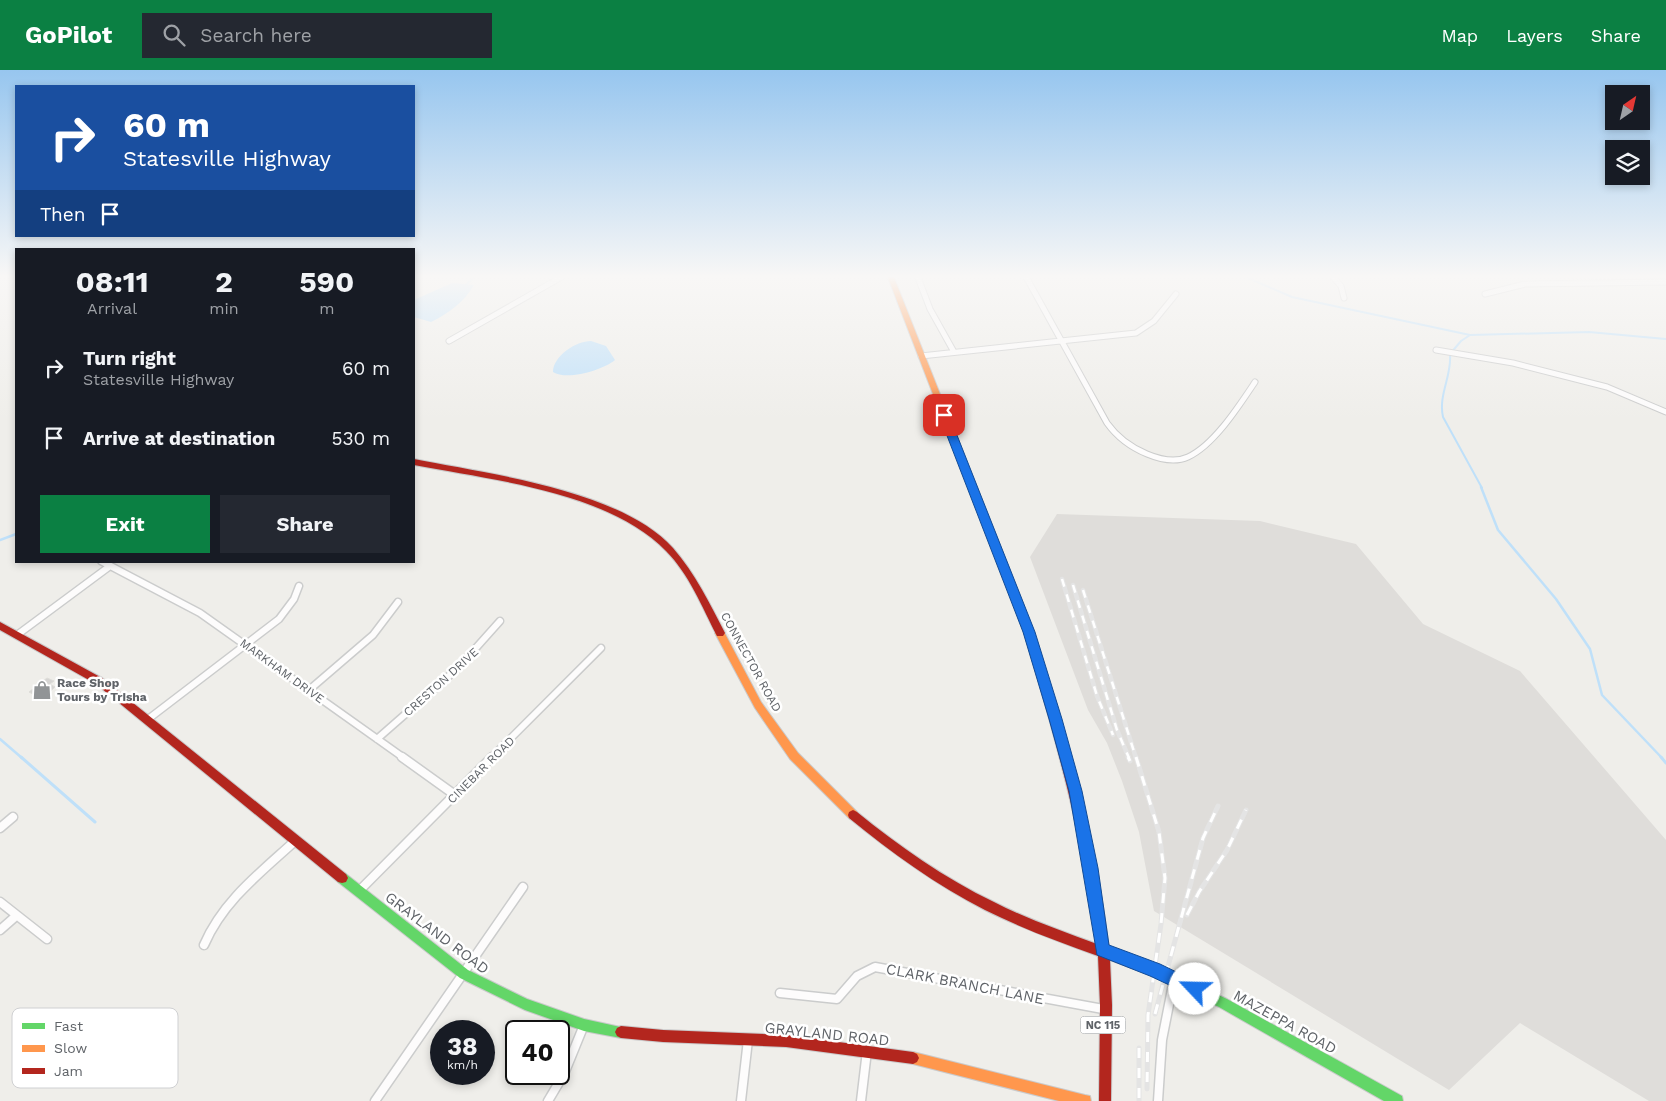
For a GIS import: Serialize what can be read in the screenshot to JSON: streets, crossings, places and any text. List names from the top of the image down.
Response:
{
  "streets": {
    "street": [
      "CONNECTOR ROAD",
      "MARKHAM DRIVE",
      "CRESTON DRIVE",
      "CINEBAR ROAD",
      "GRAYLAND ROAD",
      "CLARK BRANCH LANE",
      "MAZEPPA ROAD",
      "NC 115"
    ]
  },
  "crossings": [
    ["CONNECTOR ROAD", "MAZEPPA ROAD"],
    ["CONNECTOR ROAD", "NC 115"],
    ["MARKHAM DRIVE", "CRESTON DRIVE"],
    ["MARKHAM DRIVE", "CINEBAR ROAD"],
    ["CINEBAR ROAD", "GRAYLAND ROAD"],
    ["CLARK BRANCH LANE", "NC 115"],
    ["MAZEPPA ROAD", "NC 115"]
  ],
  "places": {
    "shop": ["Race Shop Tours by Trisha"]
  },
  "legend": ["Fast", "Slow", "Jam"],
  "north": "top right",
  "page": {
    "header": "GoPilot",
    "search": "Search here",
    "nav": ["Map", "Layers", "Share"],
    "turn": ["60 m", "Statesville Highway"],
    "then": "Then",
    "eta": [
      "08:11",
      "Arrival",
      "2",
      "min",
      "590",
      "m"
    ],
    "list": [
      {
        "name": "Turn right",
        "note": "Statesville Highway",
        "value": "60 m"
      },
      {
        "name": "Arrive at destination",
        "value": "530 m"
      }
    ],
    "buttons": ["Exit", "Share"],
    "speed": "38 km/h",
    "limit": "40"
  }
}
